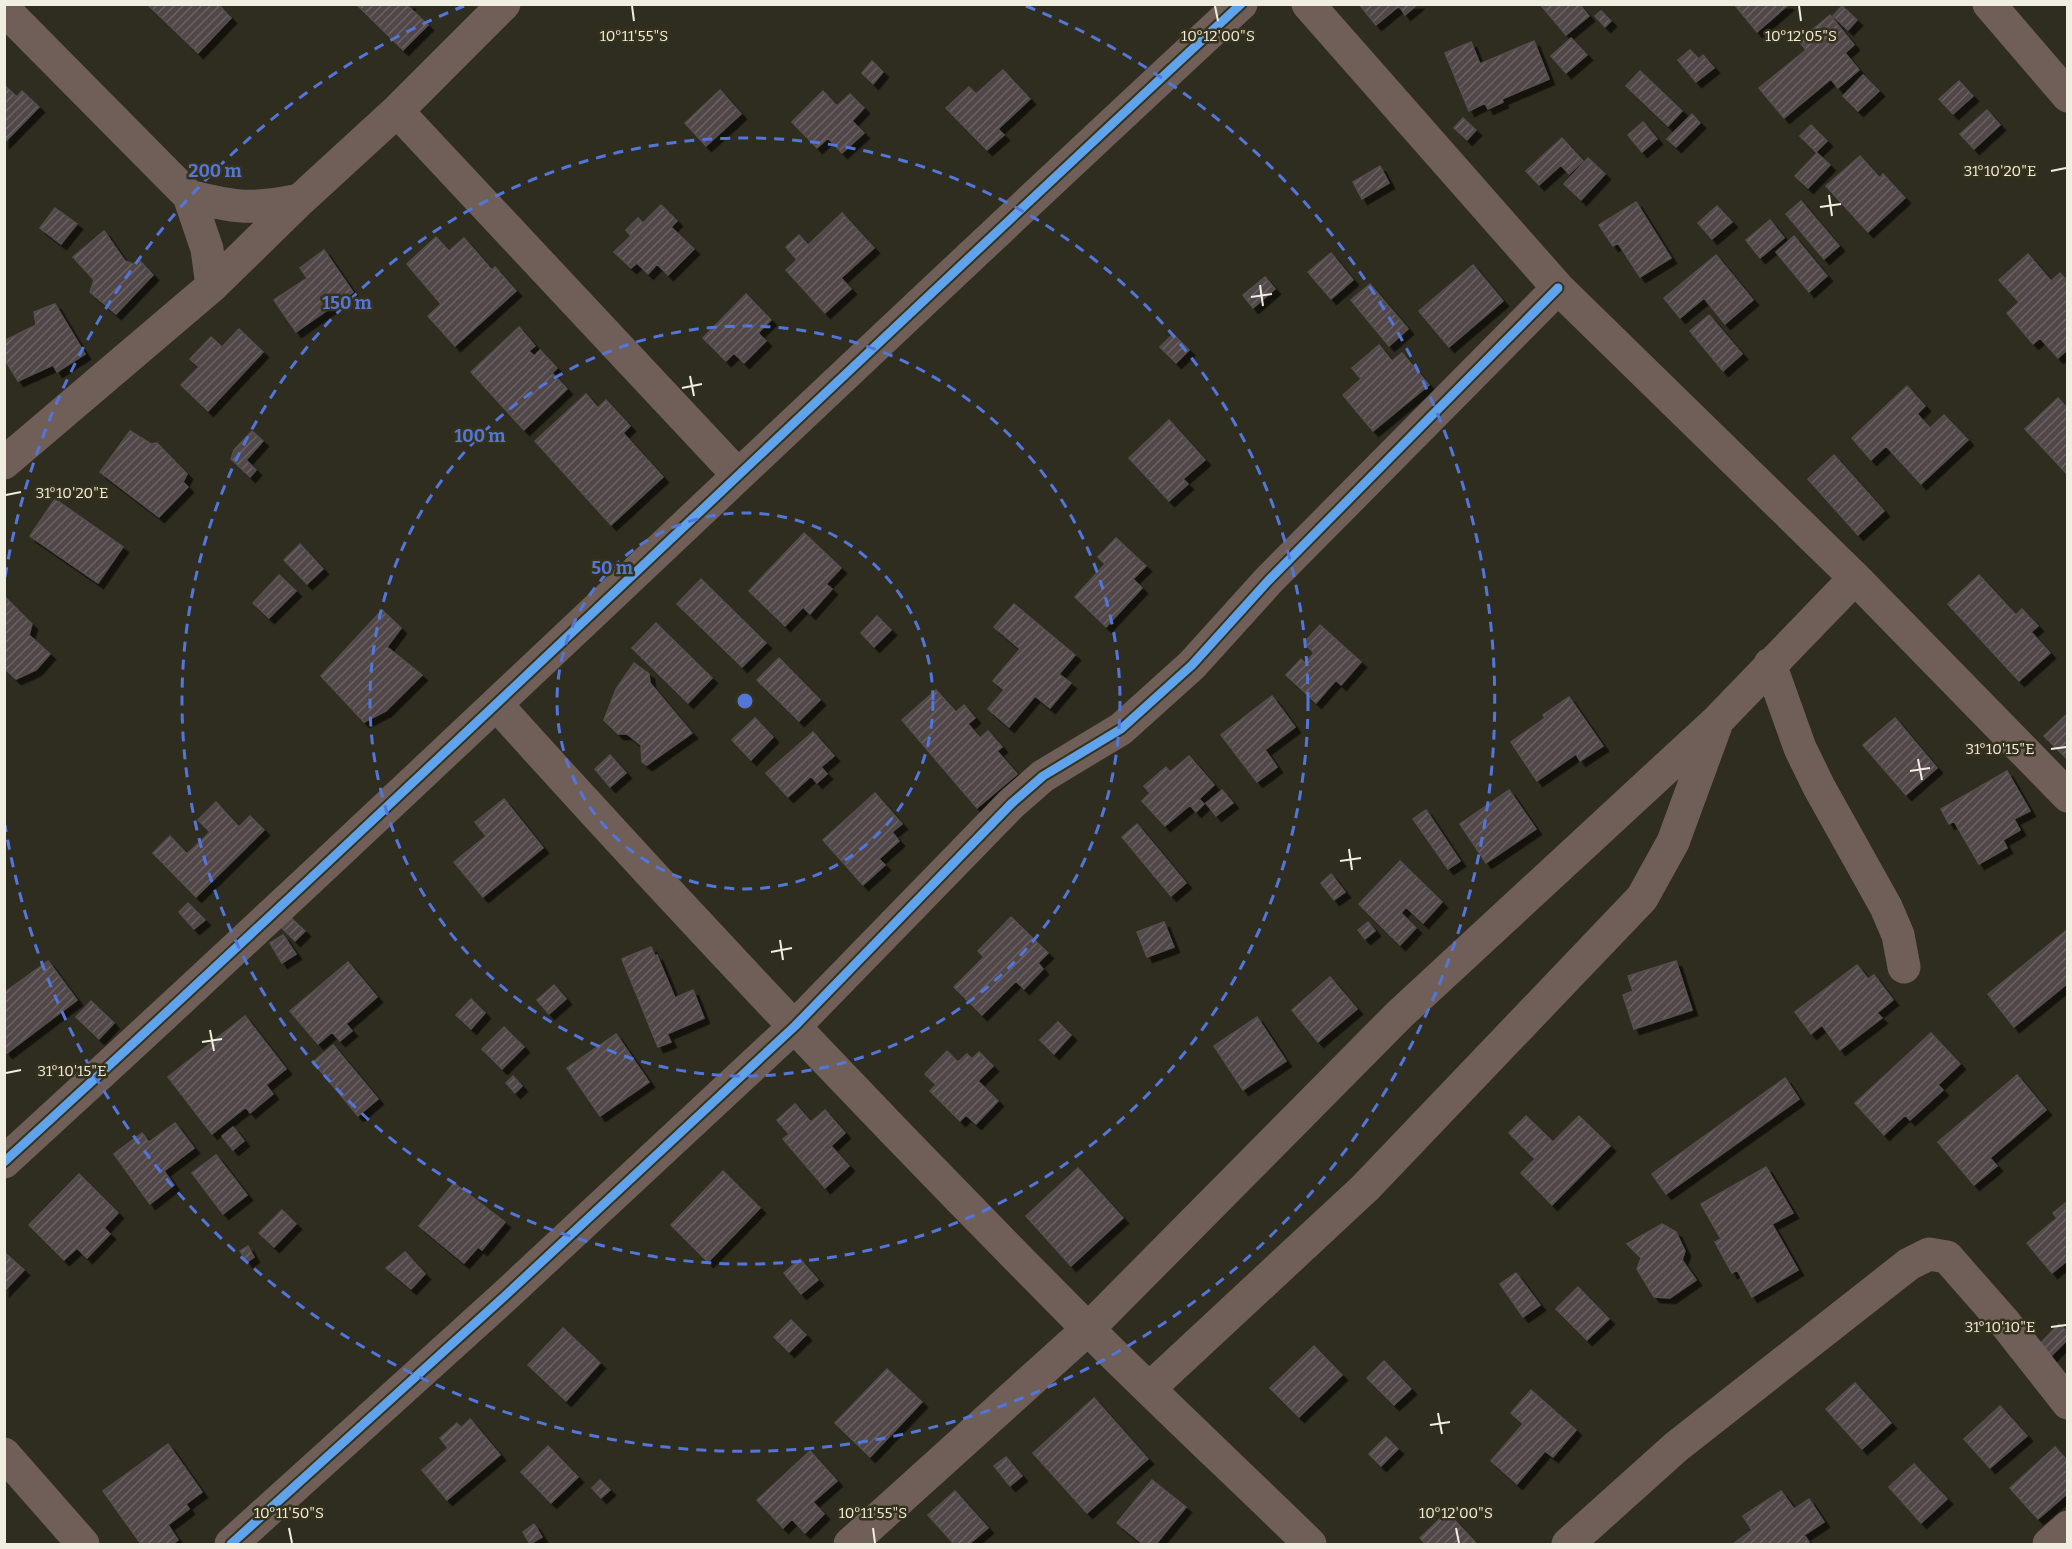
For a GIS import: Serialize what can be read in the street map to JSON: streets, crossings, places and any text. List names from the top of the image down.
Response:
{
  "coordinates": [
    "10°11'55\"S",
    "10°12'00\"S",
    "10°12'05\"S",
    "31°10'20\"E",
    "31°10'15\"E",
    "31°10'10\"E",
    "10°11'50\"S"
  ],
  "rings": [
    "200 m",
    "150 m",
    "100 m",
    "50 m"
  ]
}
